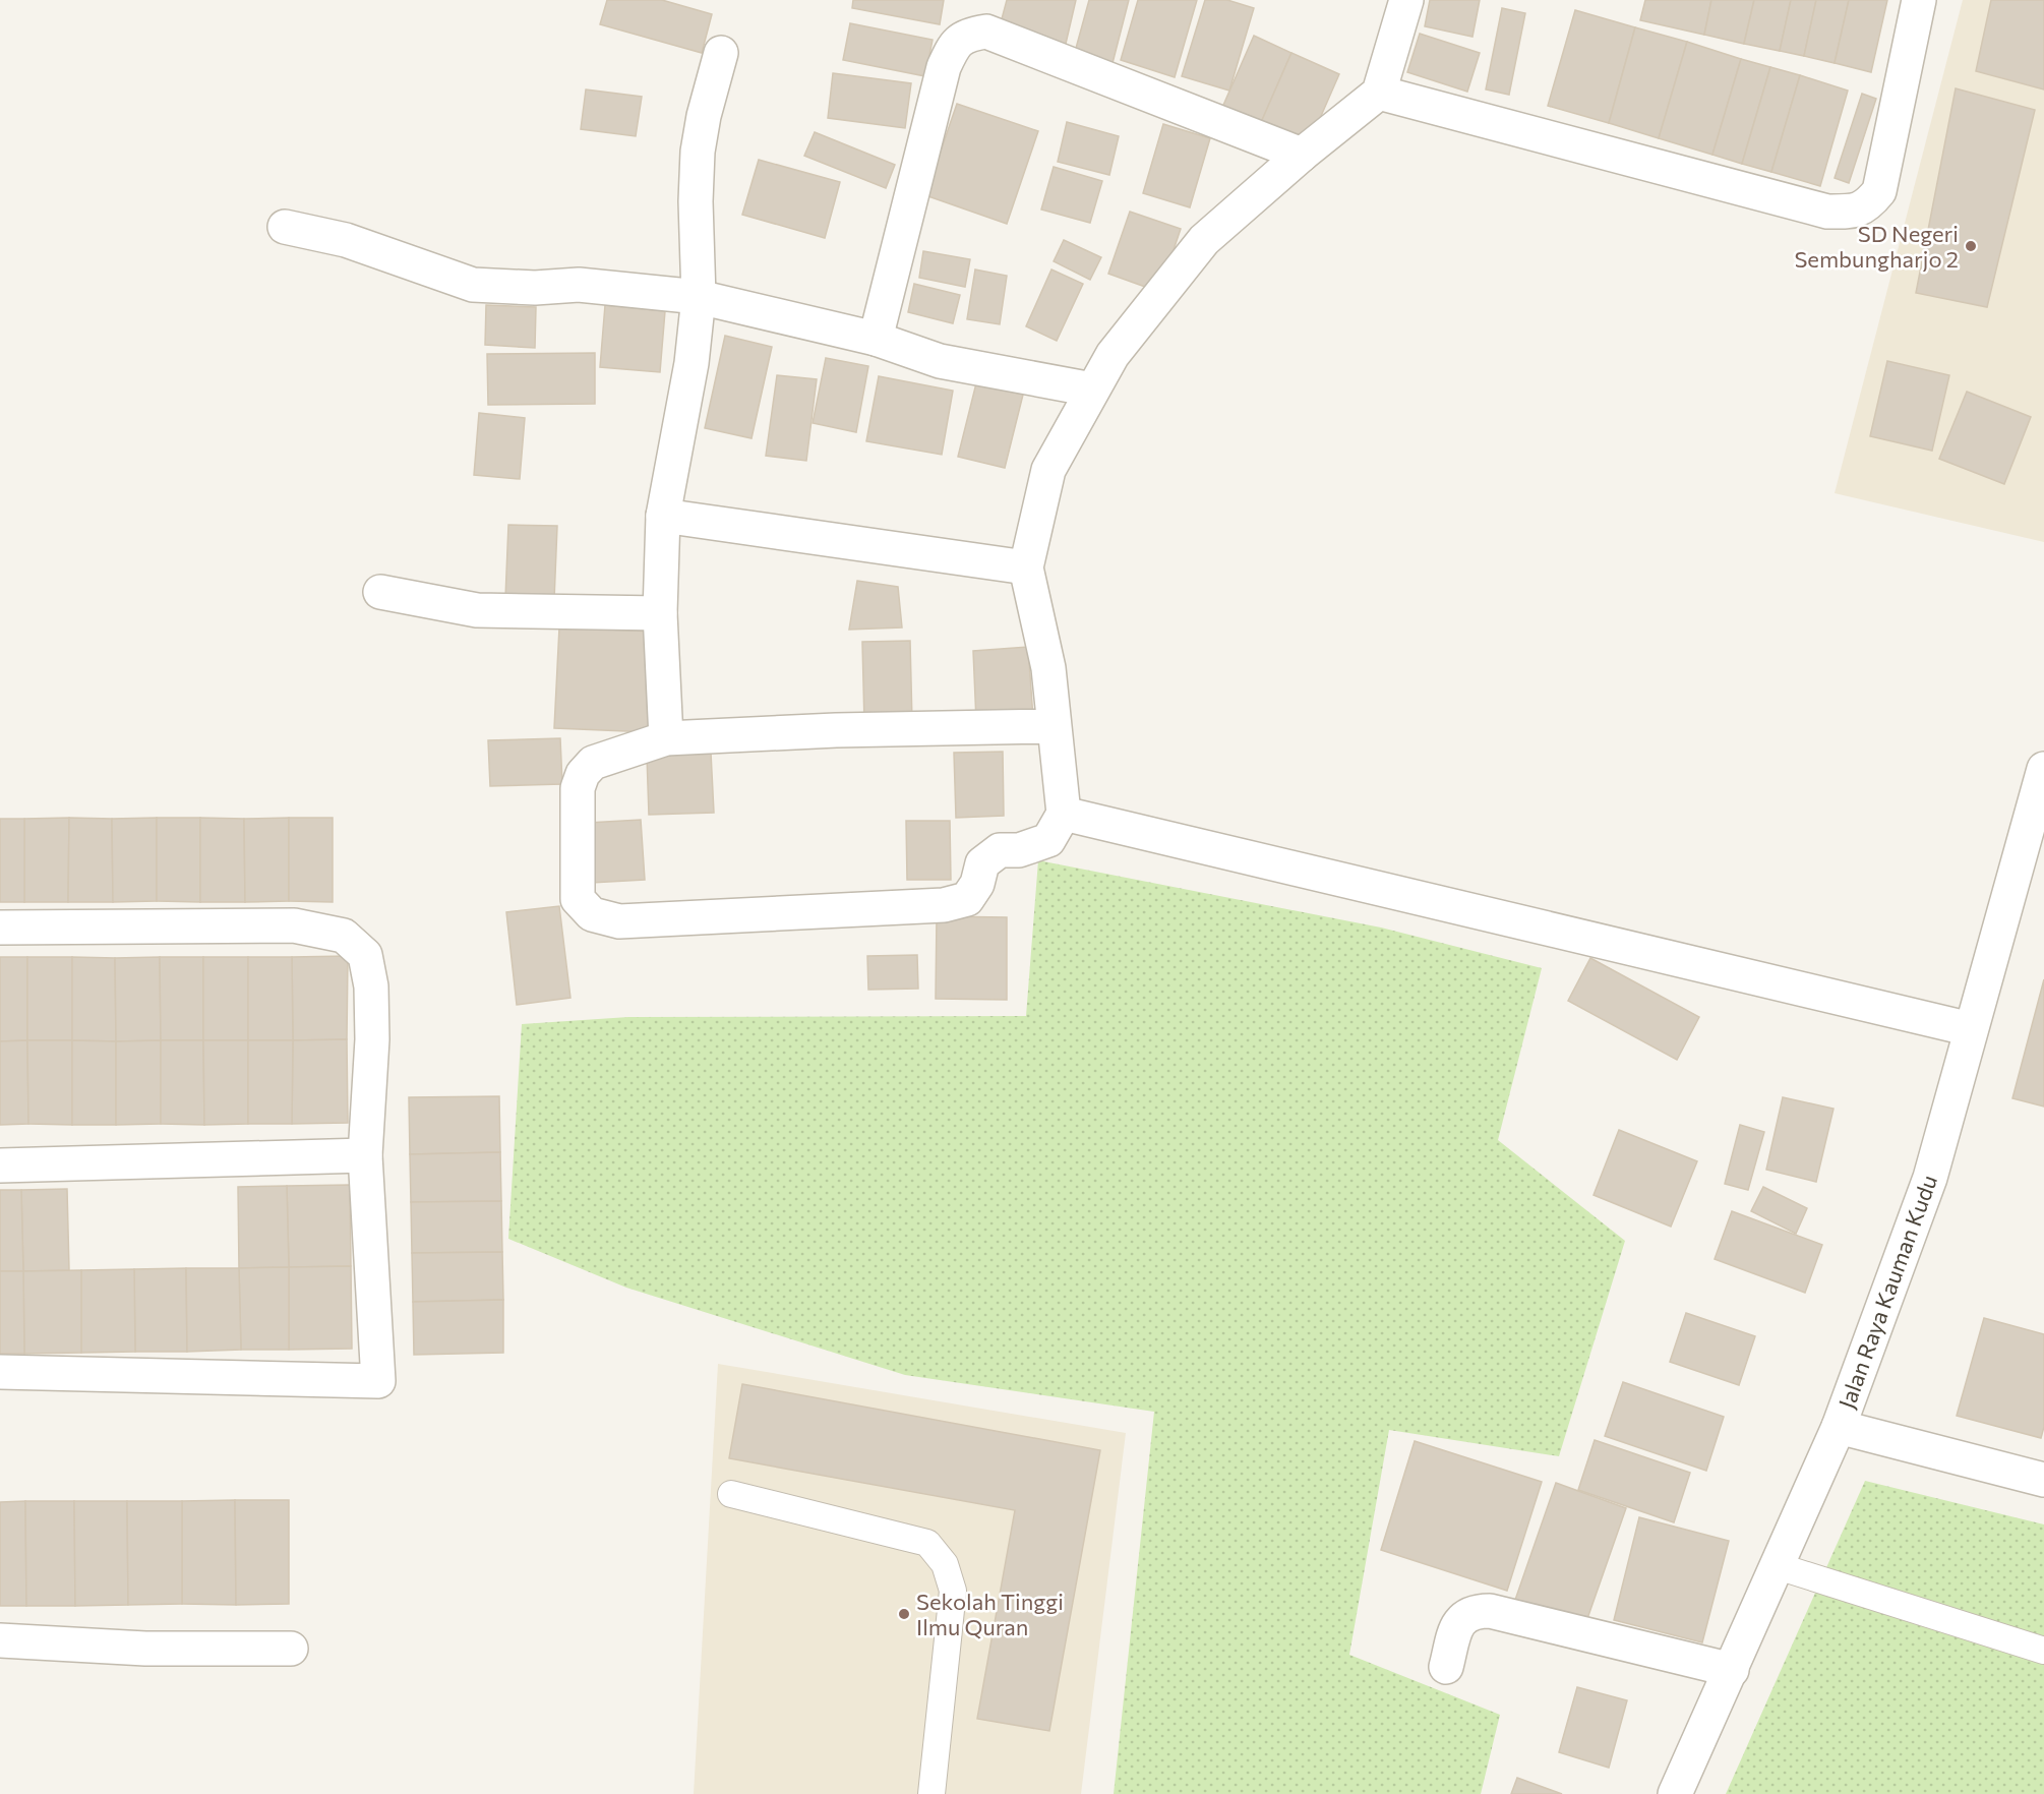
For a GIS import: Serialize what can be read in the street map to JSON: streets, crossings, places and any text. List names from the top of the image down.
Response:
{
  "streets": {
    "street": ["Jalan Raya Kauman Kudu"]
  },
  "places": ["SD Negeri Sembungharjo 2", "Sekolah Tinggi Ilmu Quran"]
}
